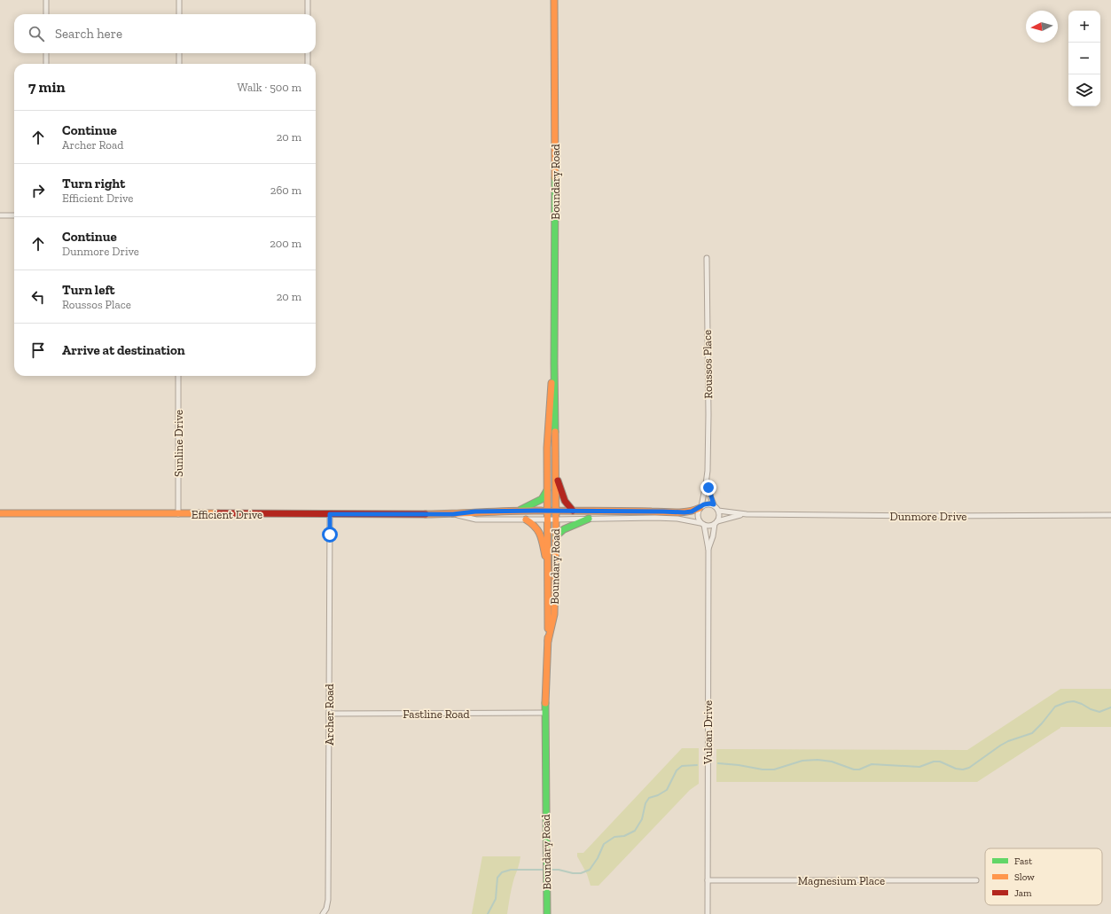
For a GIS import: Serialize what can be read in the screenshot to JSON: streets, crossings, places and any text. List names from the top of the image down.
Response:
{
  "streets": {
    "main road": ["Boundary Road", "Efficient Drive"],
    "street": [
      "Roussos Place",
      "Sunline Drive",
      "Dunmore Drive",
      "Fastline Road",
      "Archer Road",
      "Vulcan Drive",
      "Magnesium Place"
    ]
  },
  "crossings": [
    ["Boundary Road", "Efficient Drive"],
    ["Boundary Road", "Fastline Road"],
    ["Roussos Place", "Dunmore Drive"],
    ["Roussos Place", "Vulcan Drive"],
    ["Sunline Drive", "Efficient Drive"],
    ["Efficient Drive", "Archer Road"],
    ["Dunmore Drive", "Vulcan Drive"],
    ["Fastline Road", "Archer Road"],
    ["Vulcan Drive", "Magnesium Place"]
  ],
  "legend": ["Fast", "Slow", "Jam"],
  "north": "left",
  "page": {
    "map_buttons": ["+", "−"],
    "search": "Search here",
    "heading": ["7 min", "Walk · 500 m"],
    "list": [
      ["Continue", "Archer Road", "20 m"],
      ["Turn right", "Efficient Drive", "260 m"],
      ["Continue", "Dunmore Drive", "200 m"],
      ["Turn left", "Roussos Place", "20 m"],
      "Arrive at destination"
    ]
  }
}
